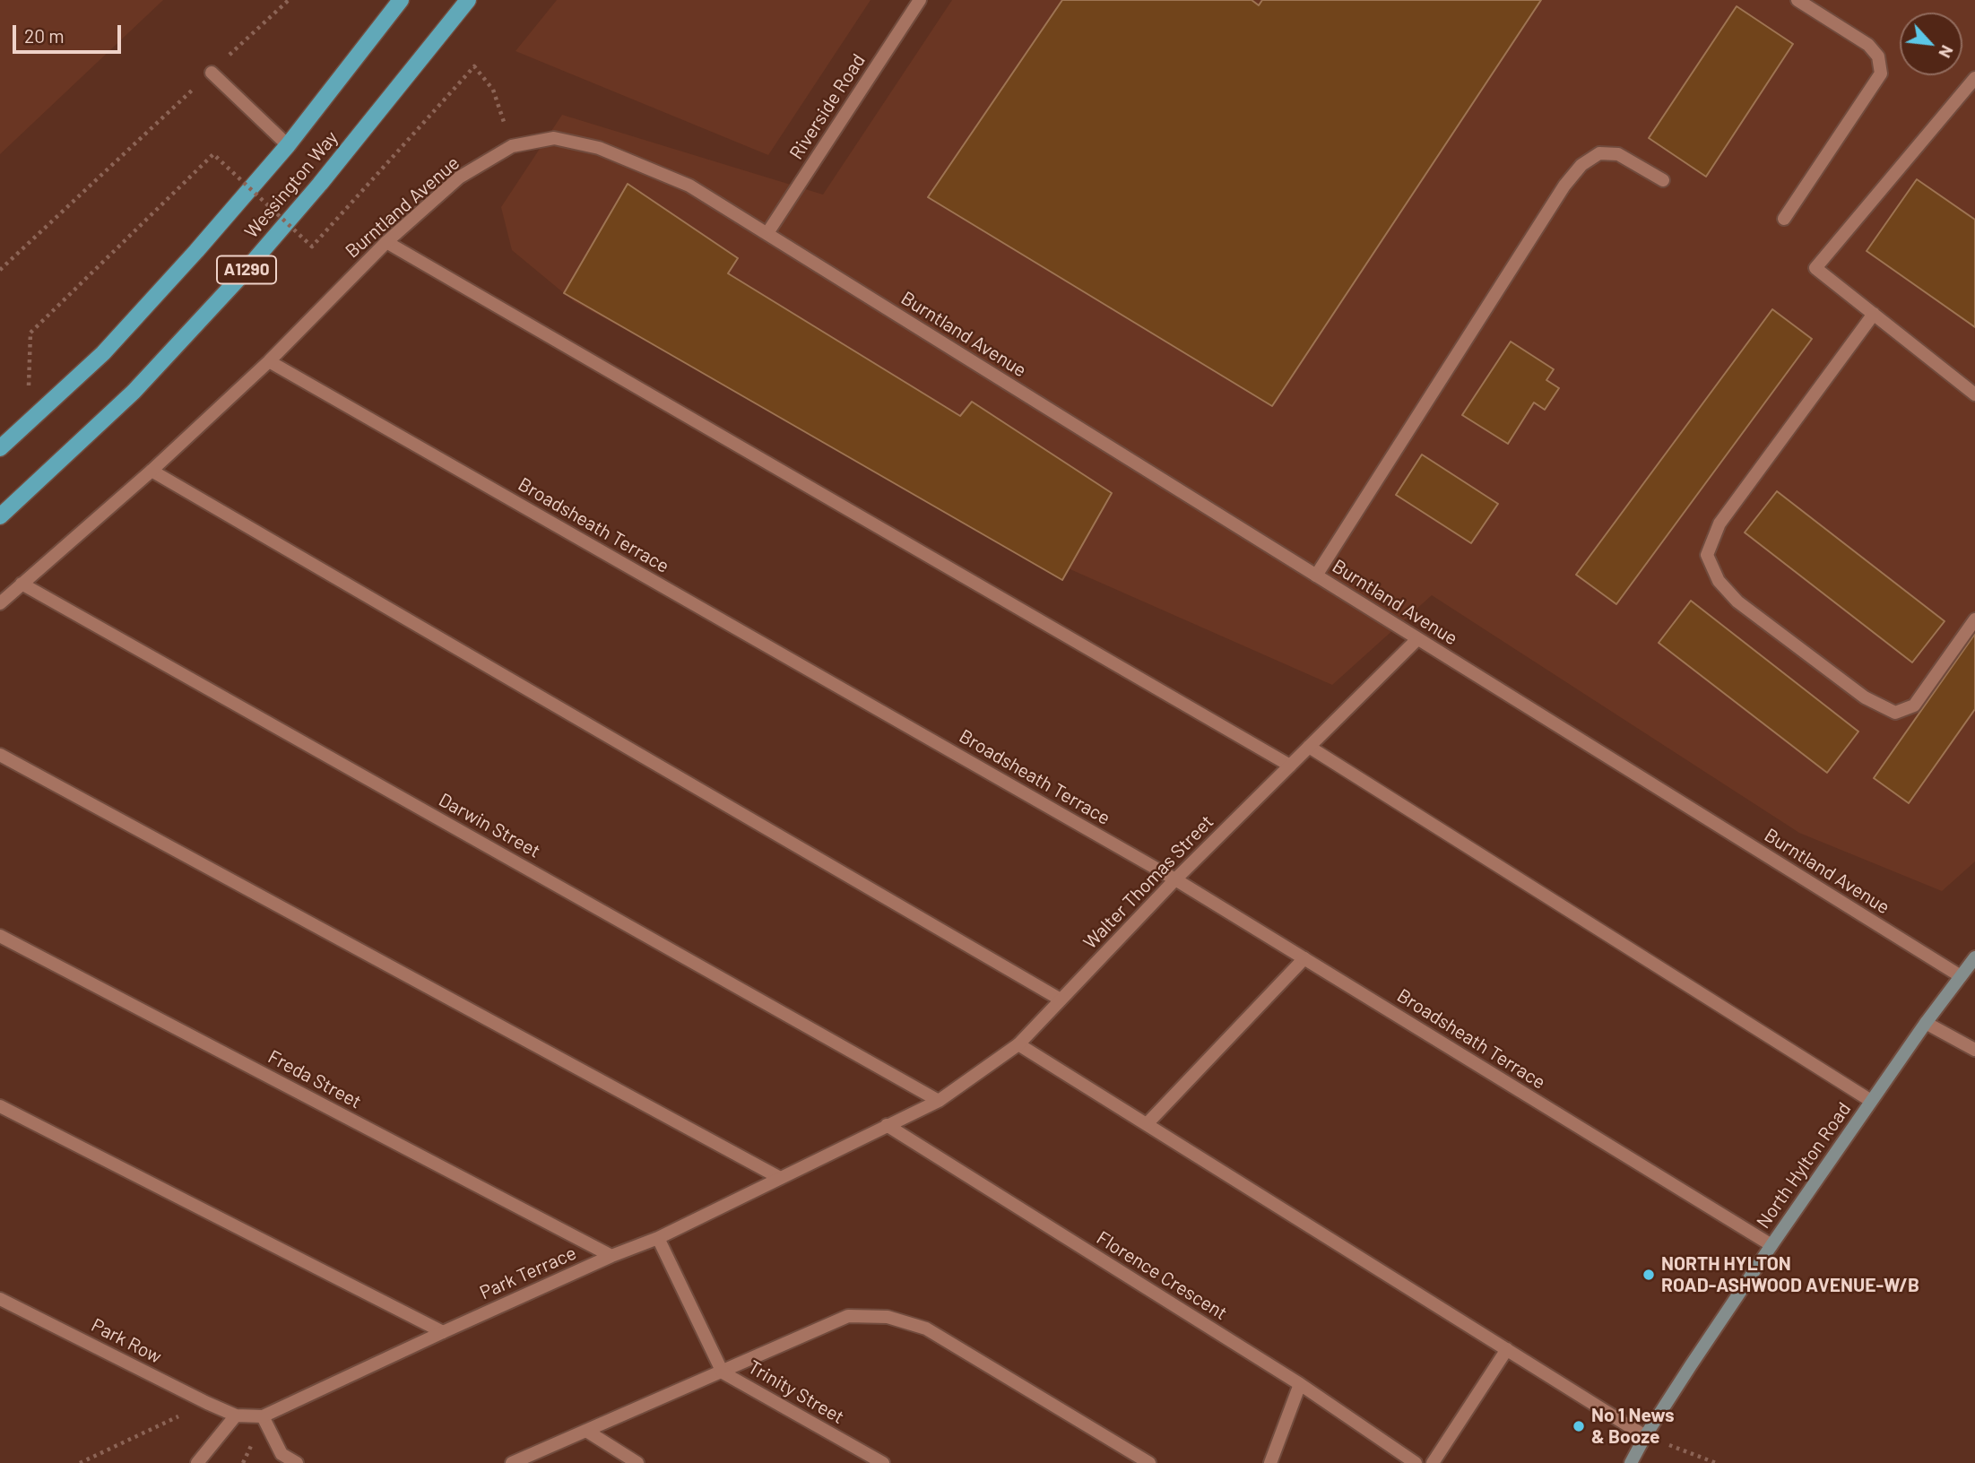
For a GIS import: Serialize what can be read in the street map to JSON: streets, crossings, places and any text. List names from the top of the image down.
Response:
{
  "streets": {
    "main road": ["Wessington Way", "A1290"],
    "street": [
      "Riverside Road",
      "Burntland Avenue",
      "Broadsheath Terrace",
      "Darwin Street",
      "Walter Thomas Street",
      "Freda Street",
      "North Hylton Road",
      "Park Terrace",
      "Florence Crescent",
      "Park Row",
      "Trinity Street"
    ]
  },
  "crossings": [
    ["Riverside Road", "Burntland Avenue"],
    ["Burntland Avenue", "Broadsheath Terrace"],
    ["Burntland Avenue", "Darwin Street"],
    ["Burntland Avenue", "Walter Thomas Street"],
    ["Burntland Avenue", "North Hylton Road"],
    ["Broadsheath Terrace", "Walter Thomas Street"],
    ["Broadsheath Terrace", "North Hylton Road"],
    ["Darwin Street", "Walter Thomas Street"],
    ["Walter Thomas Street", "Park Terrace"],
    ["Walter Thomas Street", "Florence Crescent"],
    ["Freda Street", "Park Terrace"],
    ["Park Terrace", "Florence Crescent"],
    ["Park Terrace", "Park Row"],
    ["Park Terrace", "Trinity Street"]
  ],
  "places": ["NORTH HYLTON ROAD-ASHWOOD AVENUE-W/B", "No 1 News & Booze"],
  "scale_bar": "20 m",
  "north": "bottom right"
}
